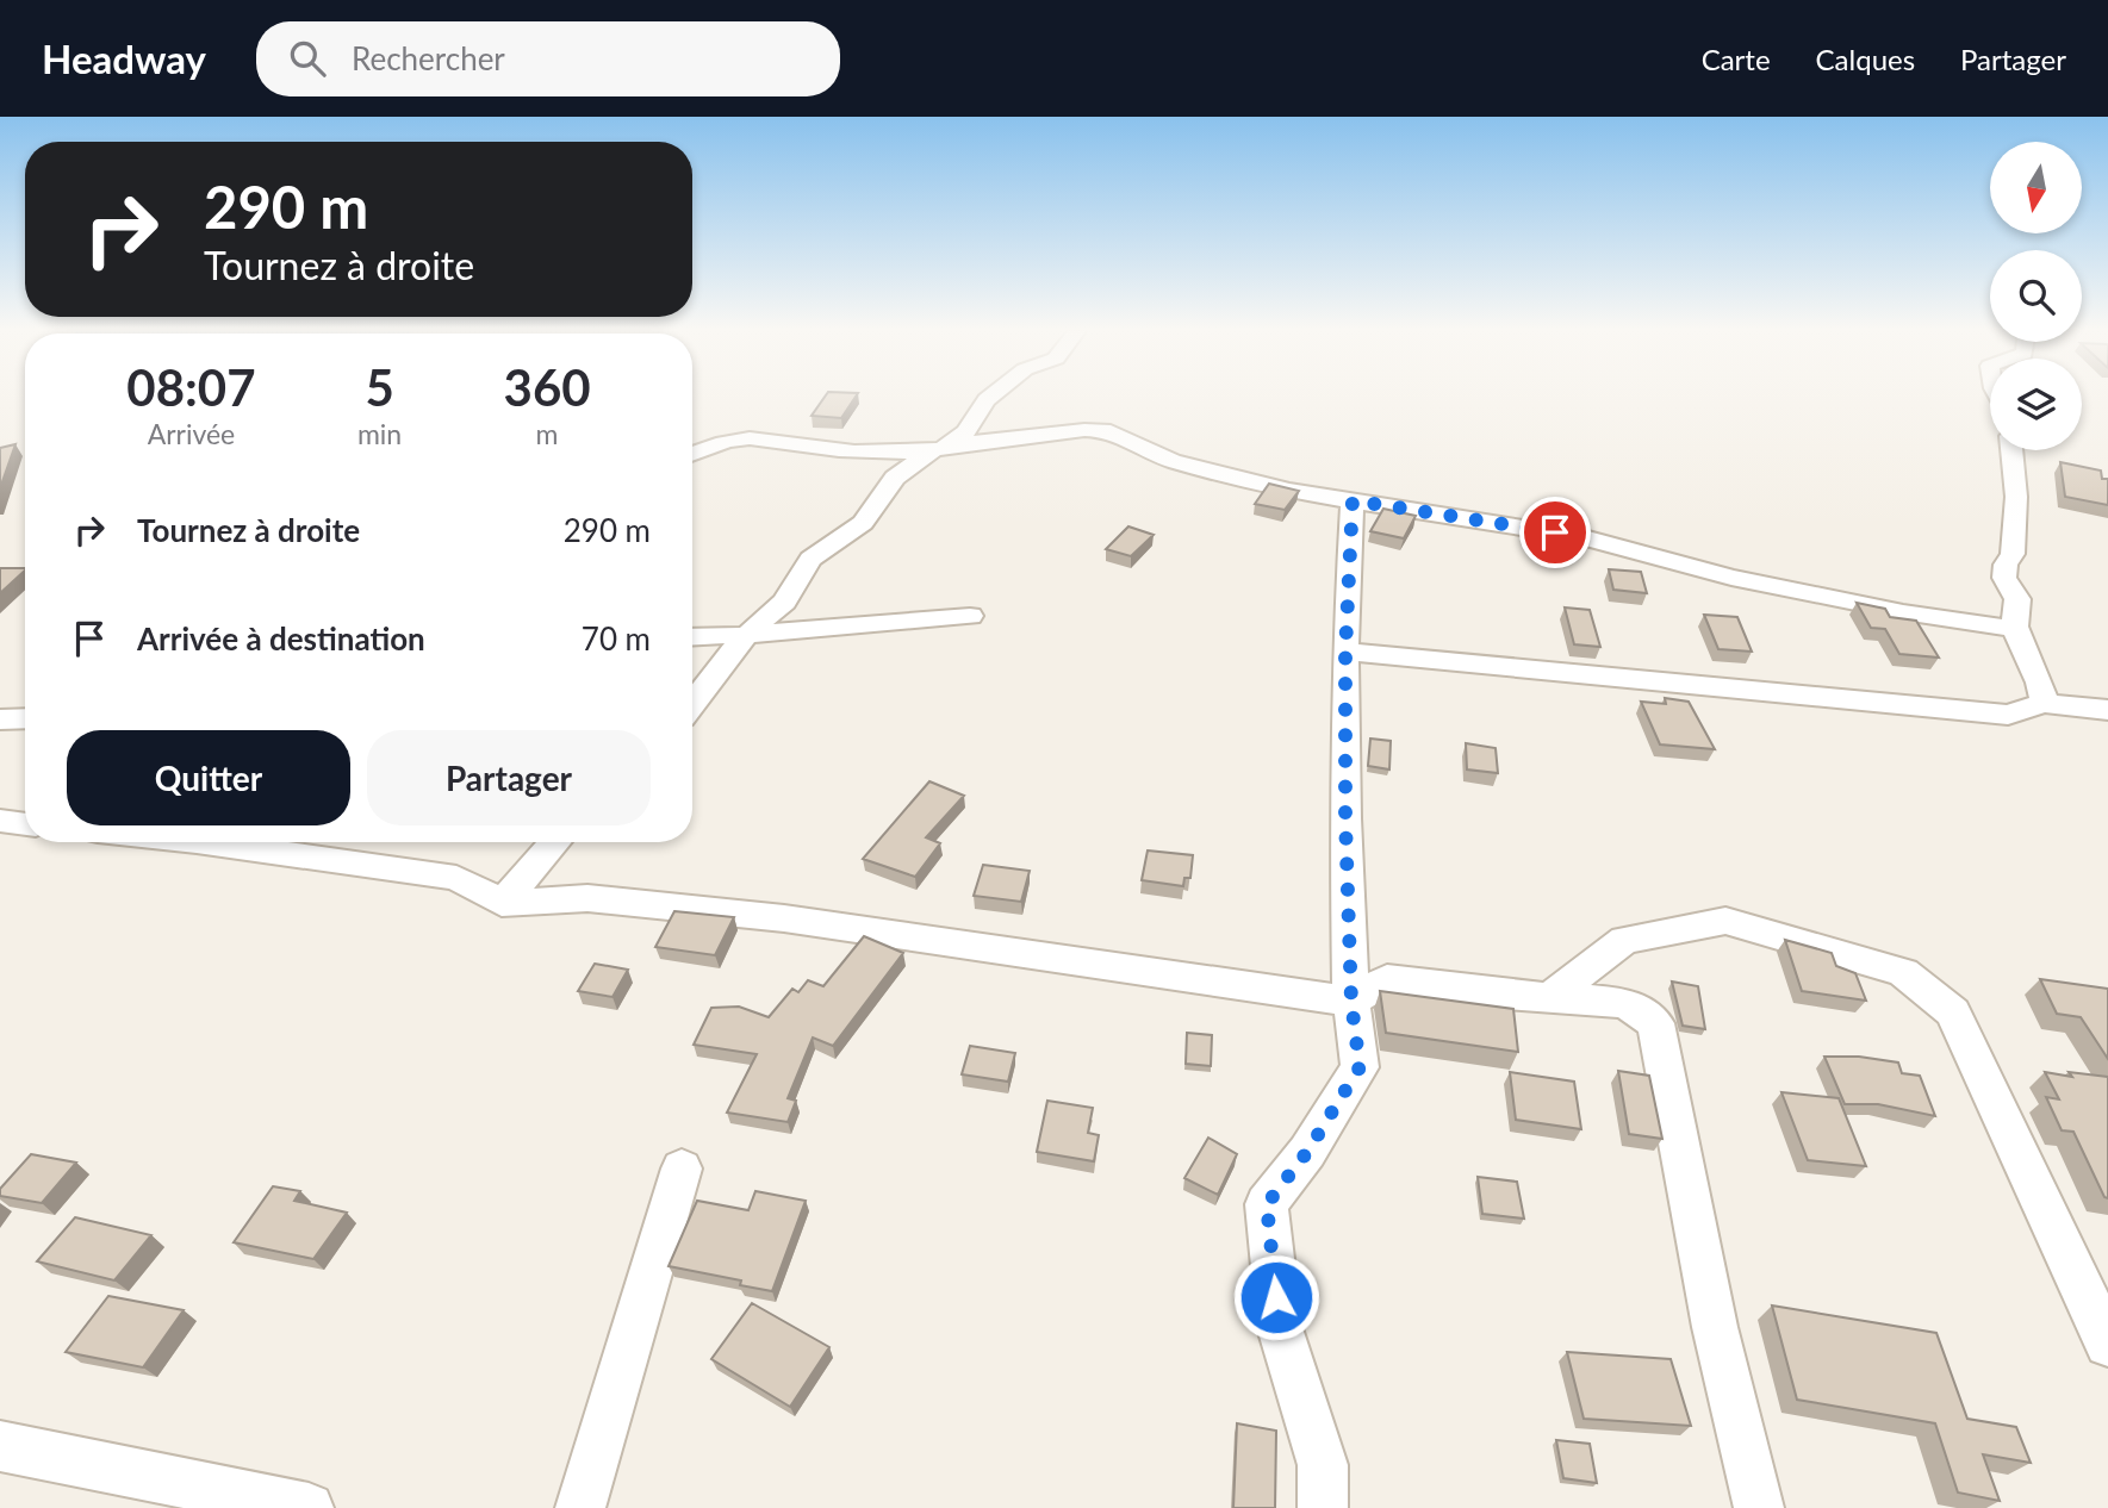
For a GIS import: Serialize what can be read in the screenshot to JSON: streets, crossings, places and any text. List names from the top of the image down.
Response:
{
  "north": "bottom",
  "page": {
    "header": "Headway",
    "search": "Rechercher",
    "nav": ["Carte", "Calques", "Partager"],
    "turn": ["290 m", "Tournez à droite"],
    "eta": [
      "08:07",
      "Arrivée",
      "5",
      "min",
      "360",
      "m"
    ],
    "list": [
      {
        "name": "Tournez à droite",
        "value": "290 m"
      },
      {
        "name": "Arrivée à destination",
        "value": "70 m"
      }
    ],
    "buttons": ["Quitter", "Partager"]
  }
}
